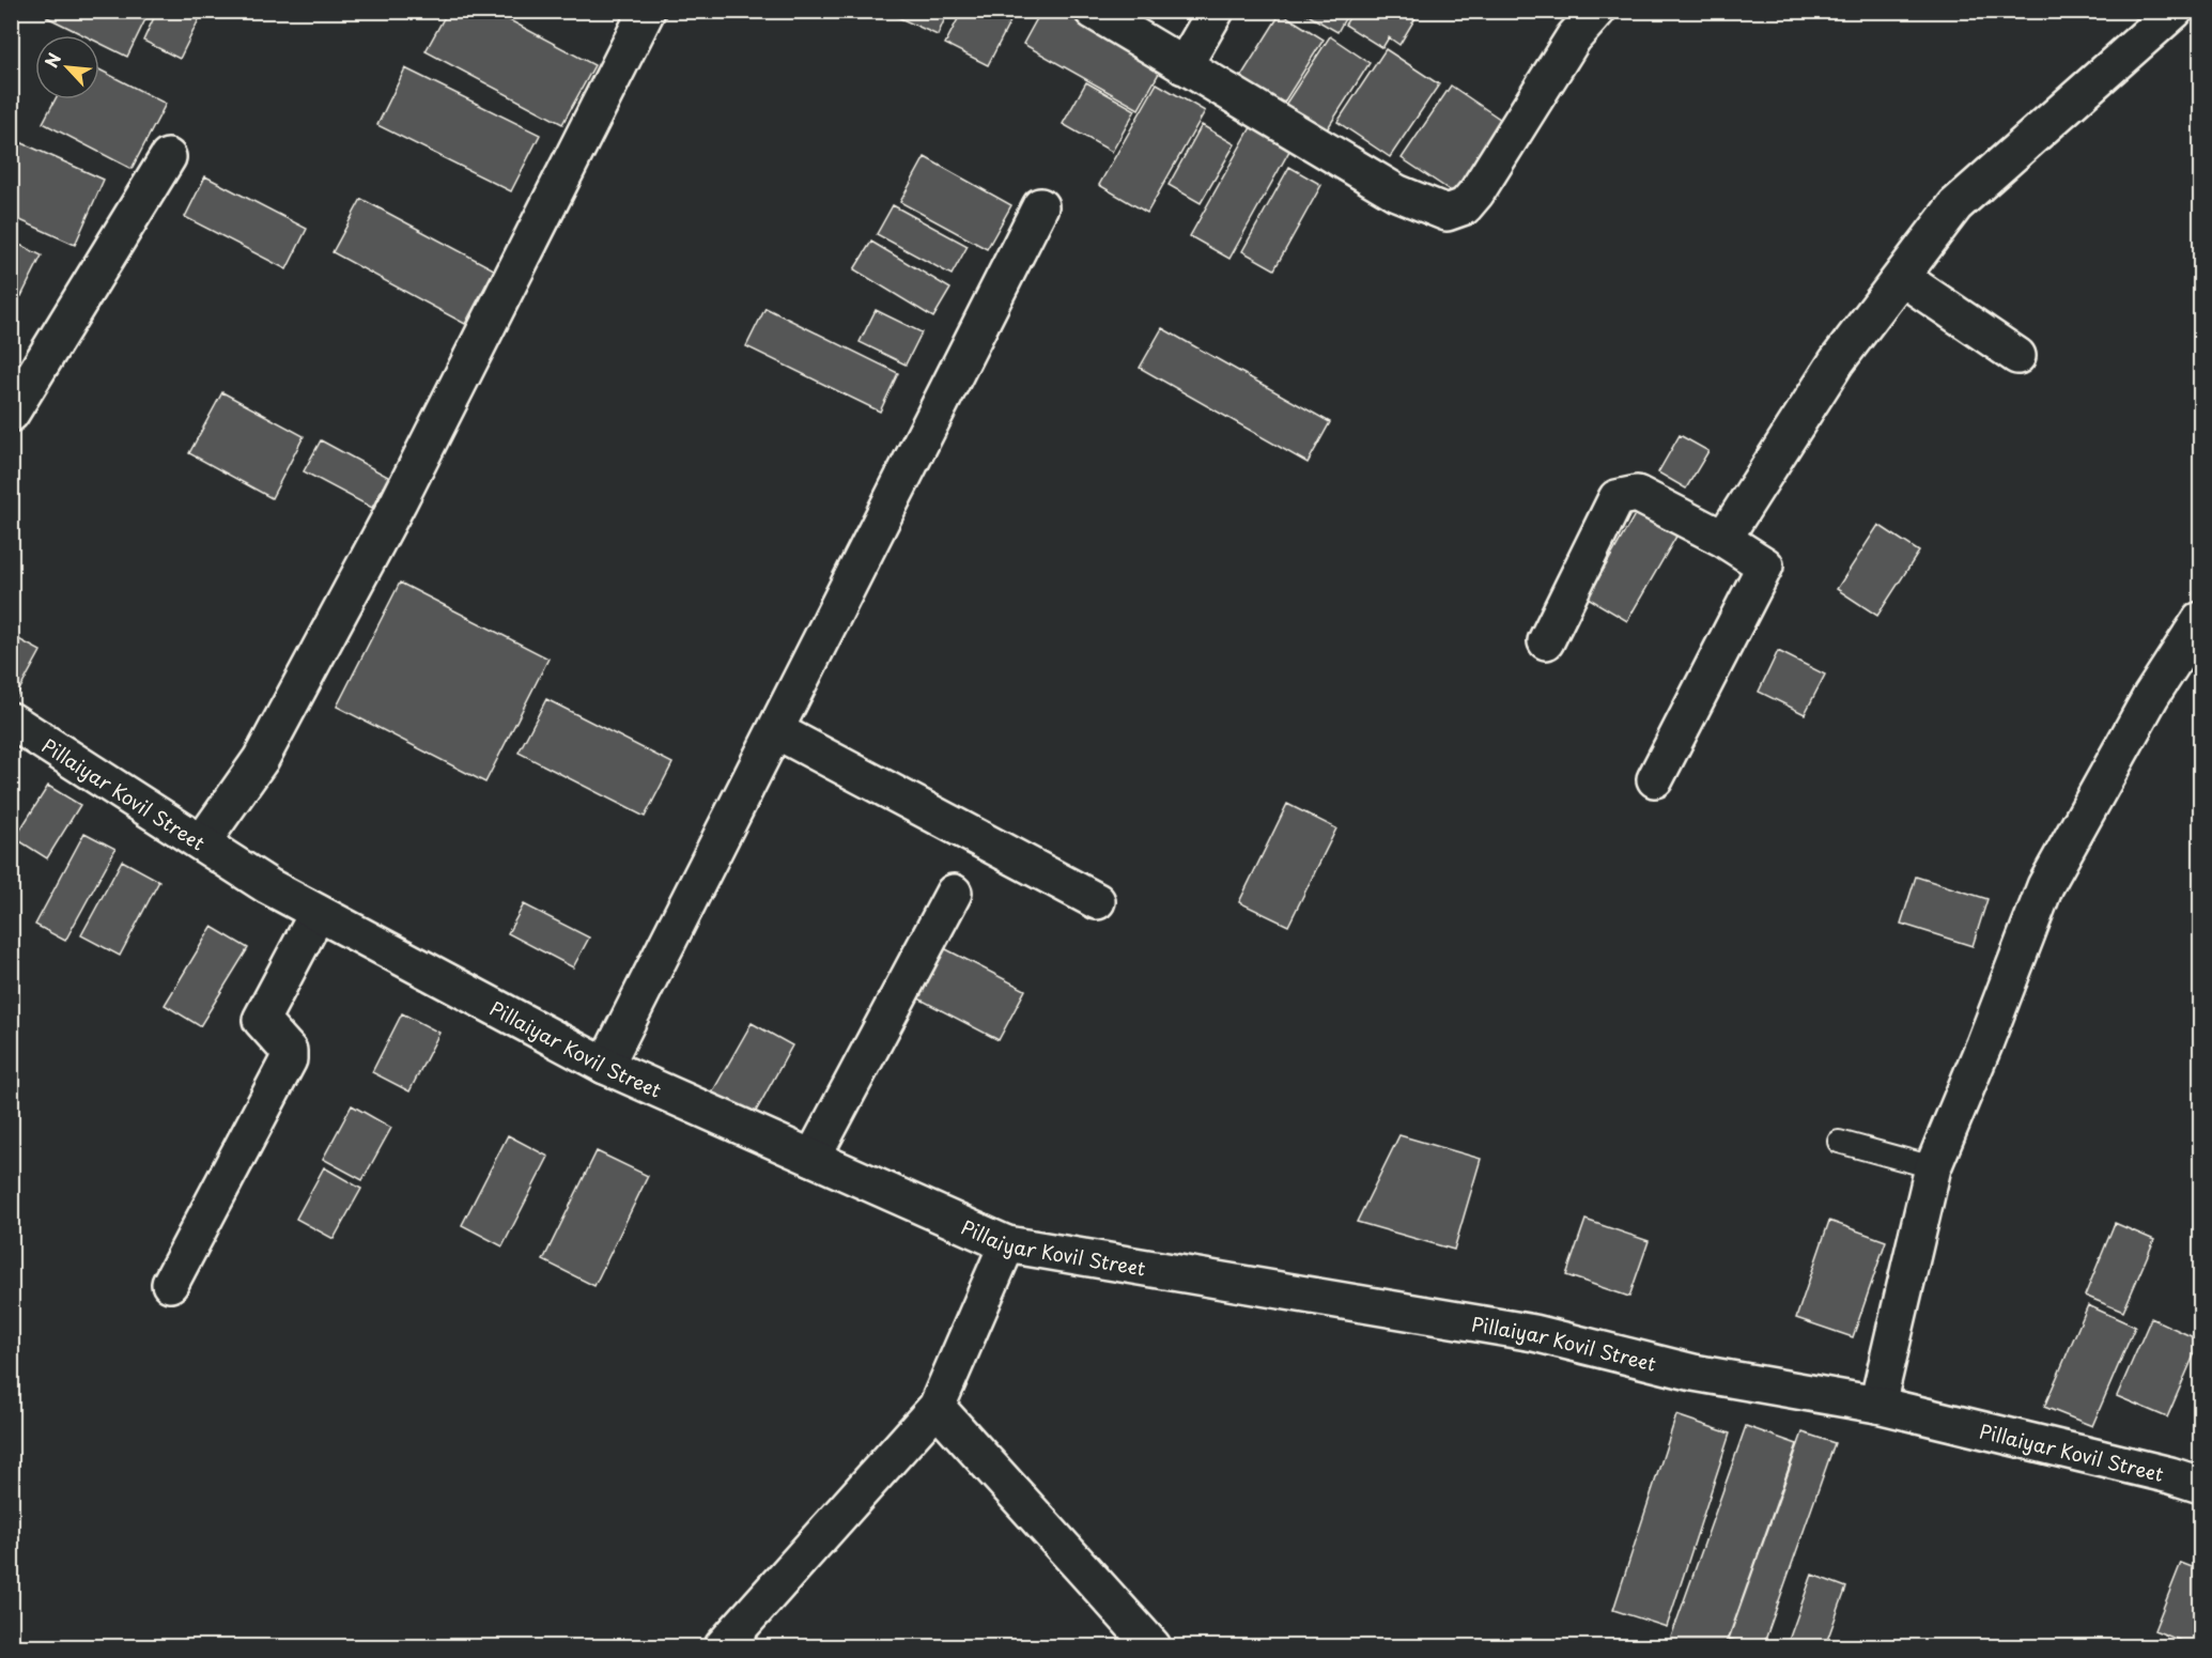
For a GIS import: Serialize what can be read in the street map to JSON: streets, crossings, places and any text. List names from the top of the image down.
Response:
{
  "streets": {
    "street": ["Pillaiyar Kovil Street"]
  },
  "north": "top left"
}
